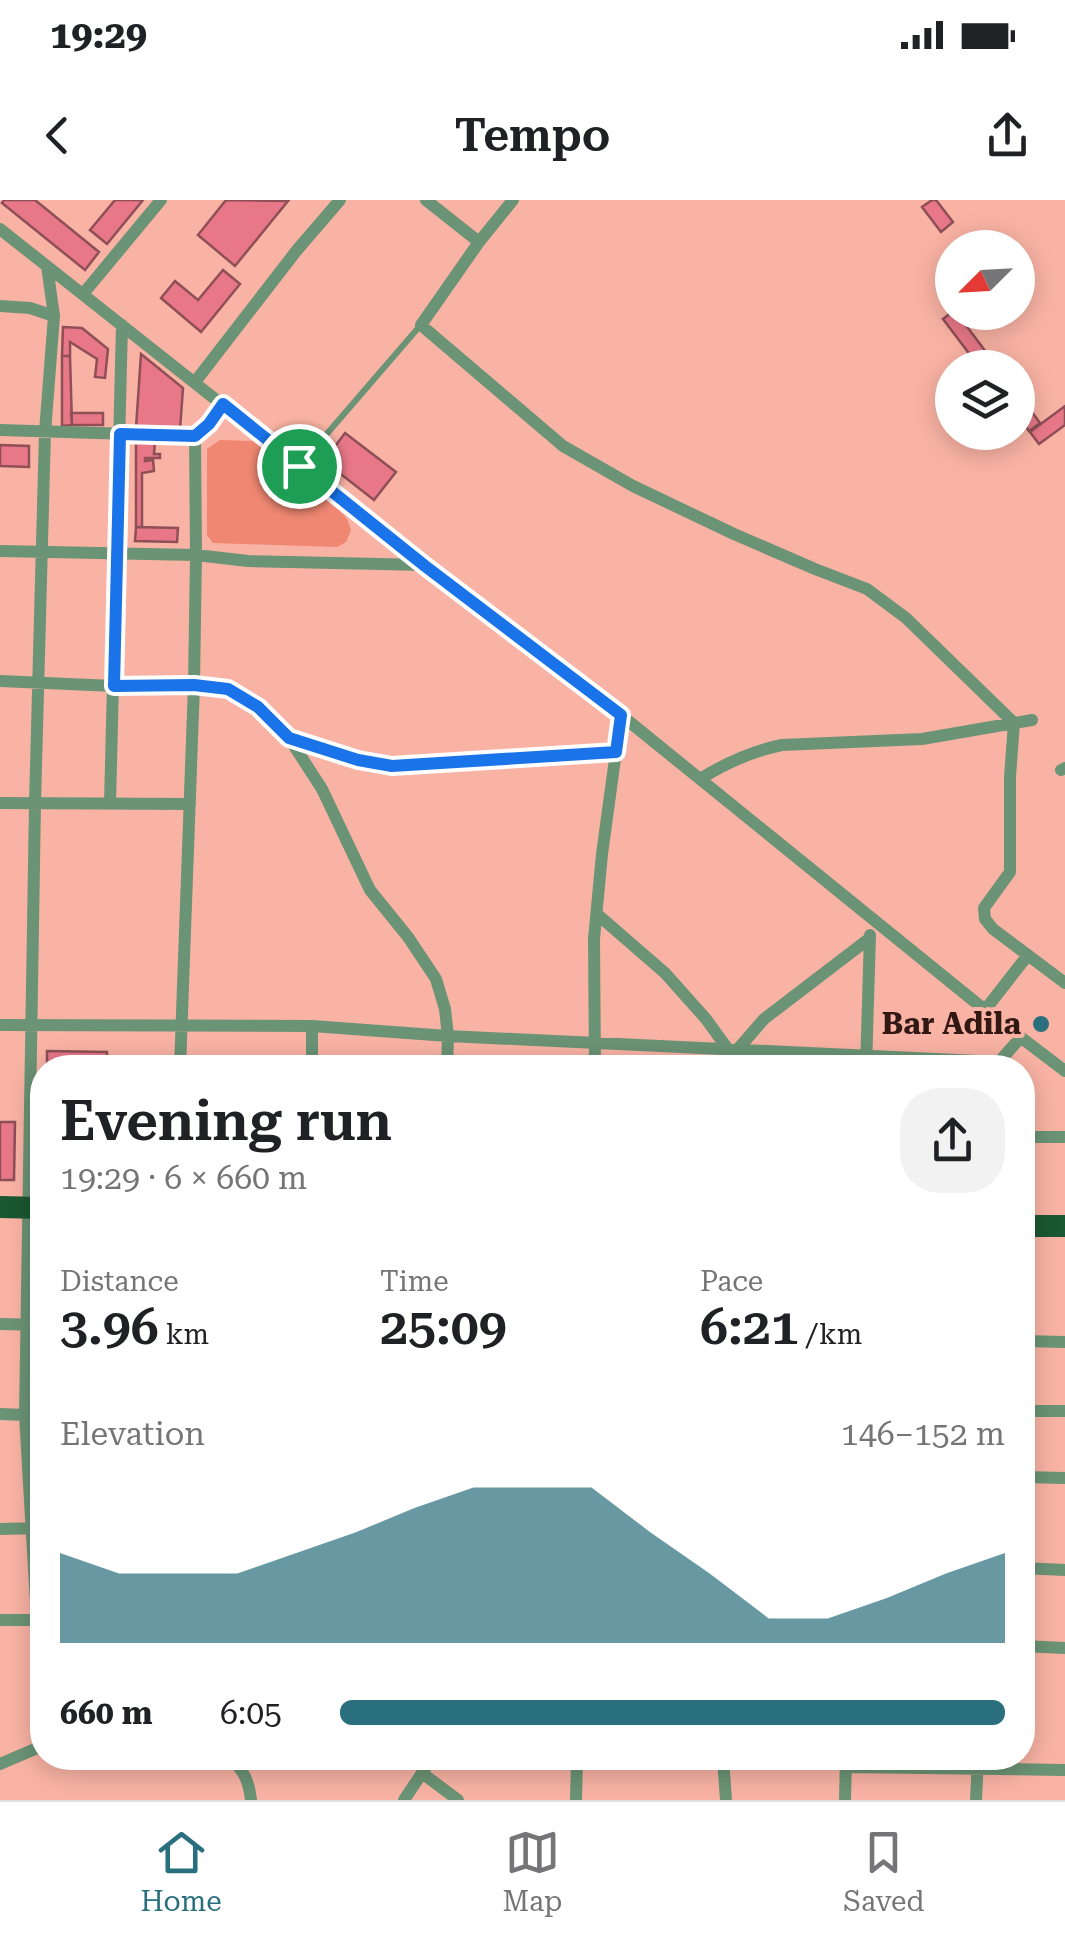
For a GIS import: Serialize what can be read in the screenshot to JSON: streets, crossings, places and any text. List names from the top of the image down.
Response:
{
  "places": ["Bar Adila"],
  "north": "bottom left",
  "page": {
    "status": "19:29",
    "header": "Tempo",
    "heading": ["Evening run", "19:29 · 6 × 660 m"],
    "stats": [
      ["Distance", "3.96 km"],
      ["Time", "25:09"],
      ["Pace", "6:21 /km"]
    ],
    "chart": ["Elevation", "146–152 m"],
    "list": [
      {
        "name": "660 m",
        "note": "6:05"
      }
    ],
    "tabs": ["Home", "Map", "Saved"]
  }
}
